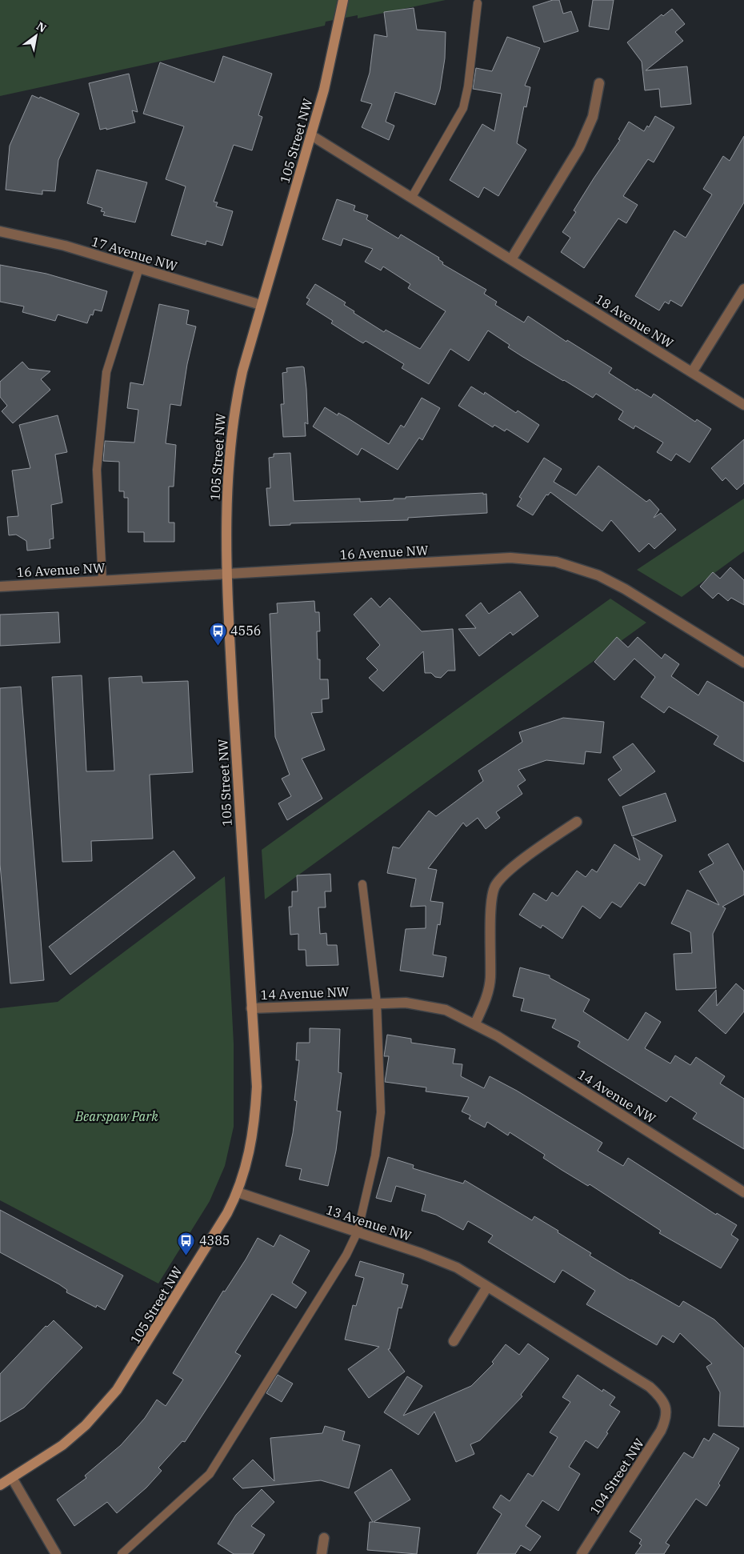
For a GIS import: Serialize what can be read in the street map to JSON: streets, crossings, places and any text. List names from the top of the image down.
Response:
{
  "streets": {
    "street": [
      "105 Street NW",
      "17 Avenue NW",
      "18 Avenue NW",
      "16 Avenue NW",
      "14 Avenue NW",
      "13 Avenue NW",
      "104 Street NW"
    ]
  },
  "crossings": [
    ["105 Street NW", "17 Avenue NW"],
    ["105 Street NW", "18 Avenue NW"],
    ["105 Street NW", "16 Avenue NW"],
    ["105 Street NW", "14 Avenue NW"],
    ["105 Street NW", "13 Avenue NW"],
    ["13 Avenue NW", "104 Street NW"]
  ],
  "parks": ["Bearspaw Park"],
  "places": {
    "bus stop": ["4556", "4385"]
  },
  "north": "top right"
}
